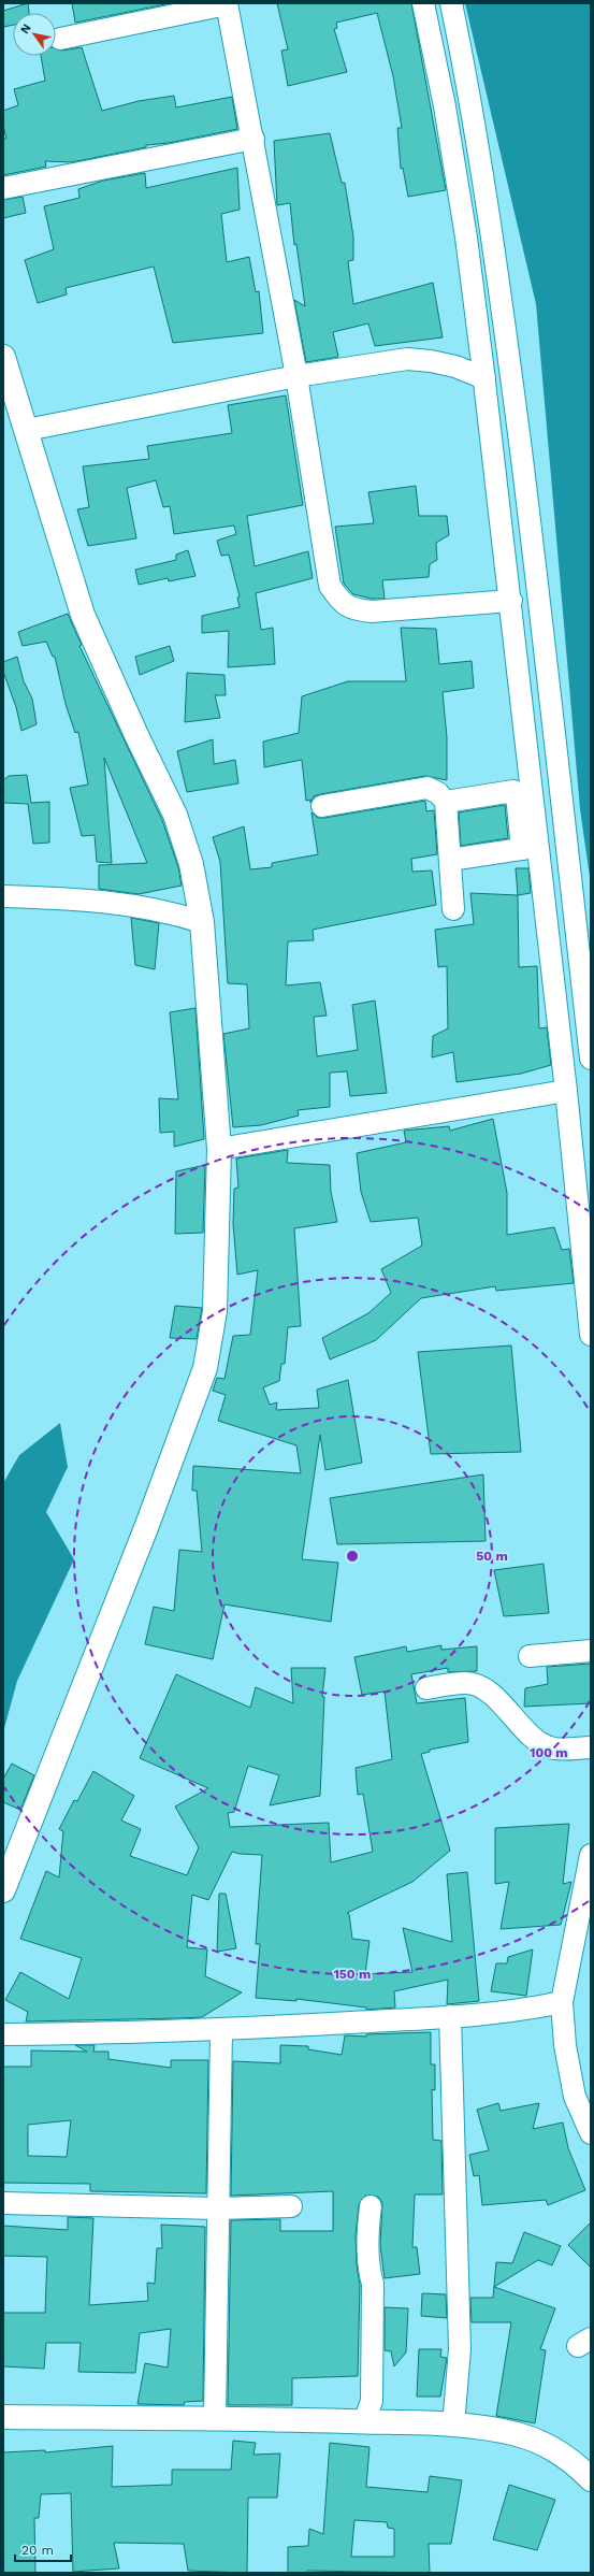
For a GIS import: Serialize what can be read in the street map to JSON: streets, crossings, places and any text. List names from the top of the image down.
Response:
{
  "scale_bar": "20 m",
  "north": "top left",
  "rings": ["50 m", "100 m", "150 m"]
}
